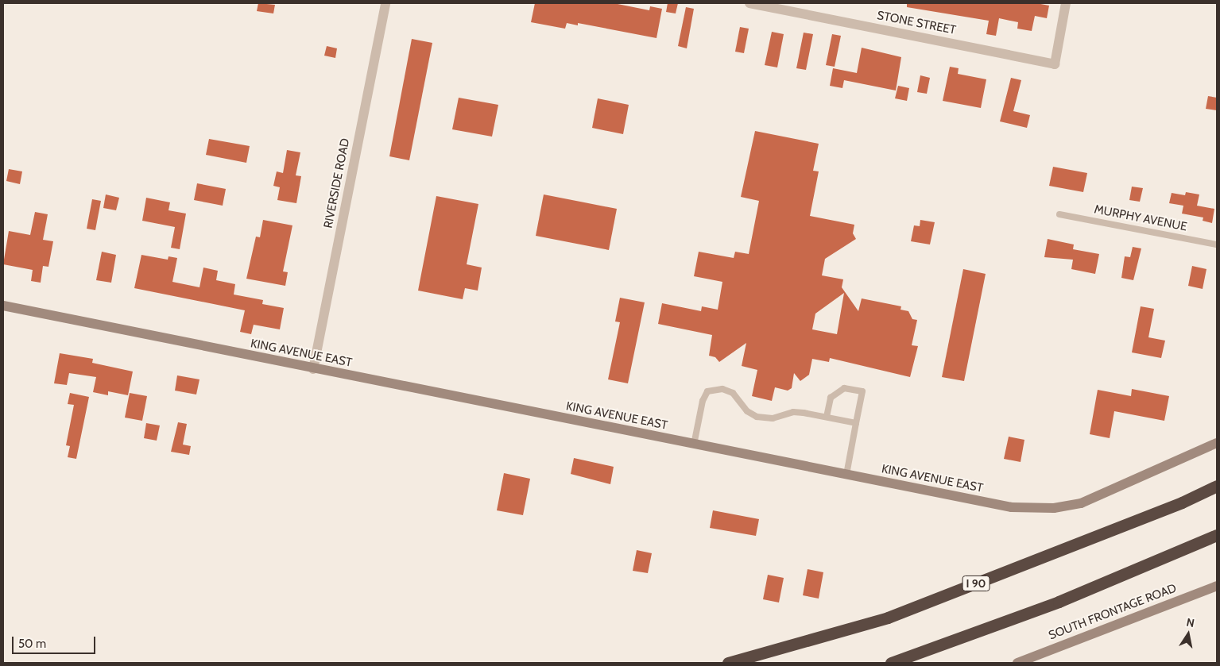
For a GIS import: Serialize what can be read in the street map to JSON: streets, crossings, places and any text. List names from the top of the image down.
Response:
{
  "streets": {
    "highway": ["I 90"],
    "main road": ["KING AVENUE EAST", "SOUTH FRONTAGE ROAD"],
    "street": ["STONE STREET", "RIVERSIDE ROAD"],
    "lane": ["MURPHY AVENUE"]
  },
  "crossings": [
    ["RIVERSIDE ROAD", "KING AVENUE EAST"]
  ],
  "scale_bar": "50 m",
  "north": "top"
}
